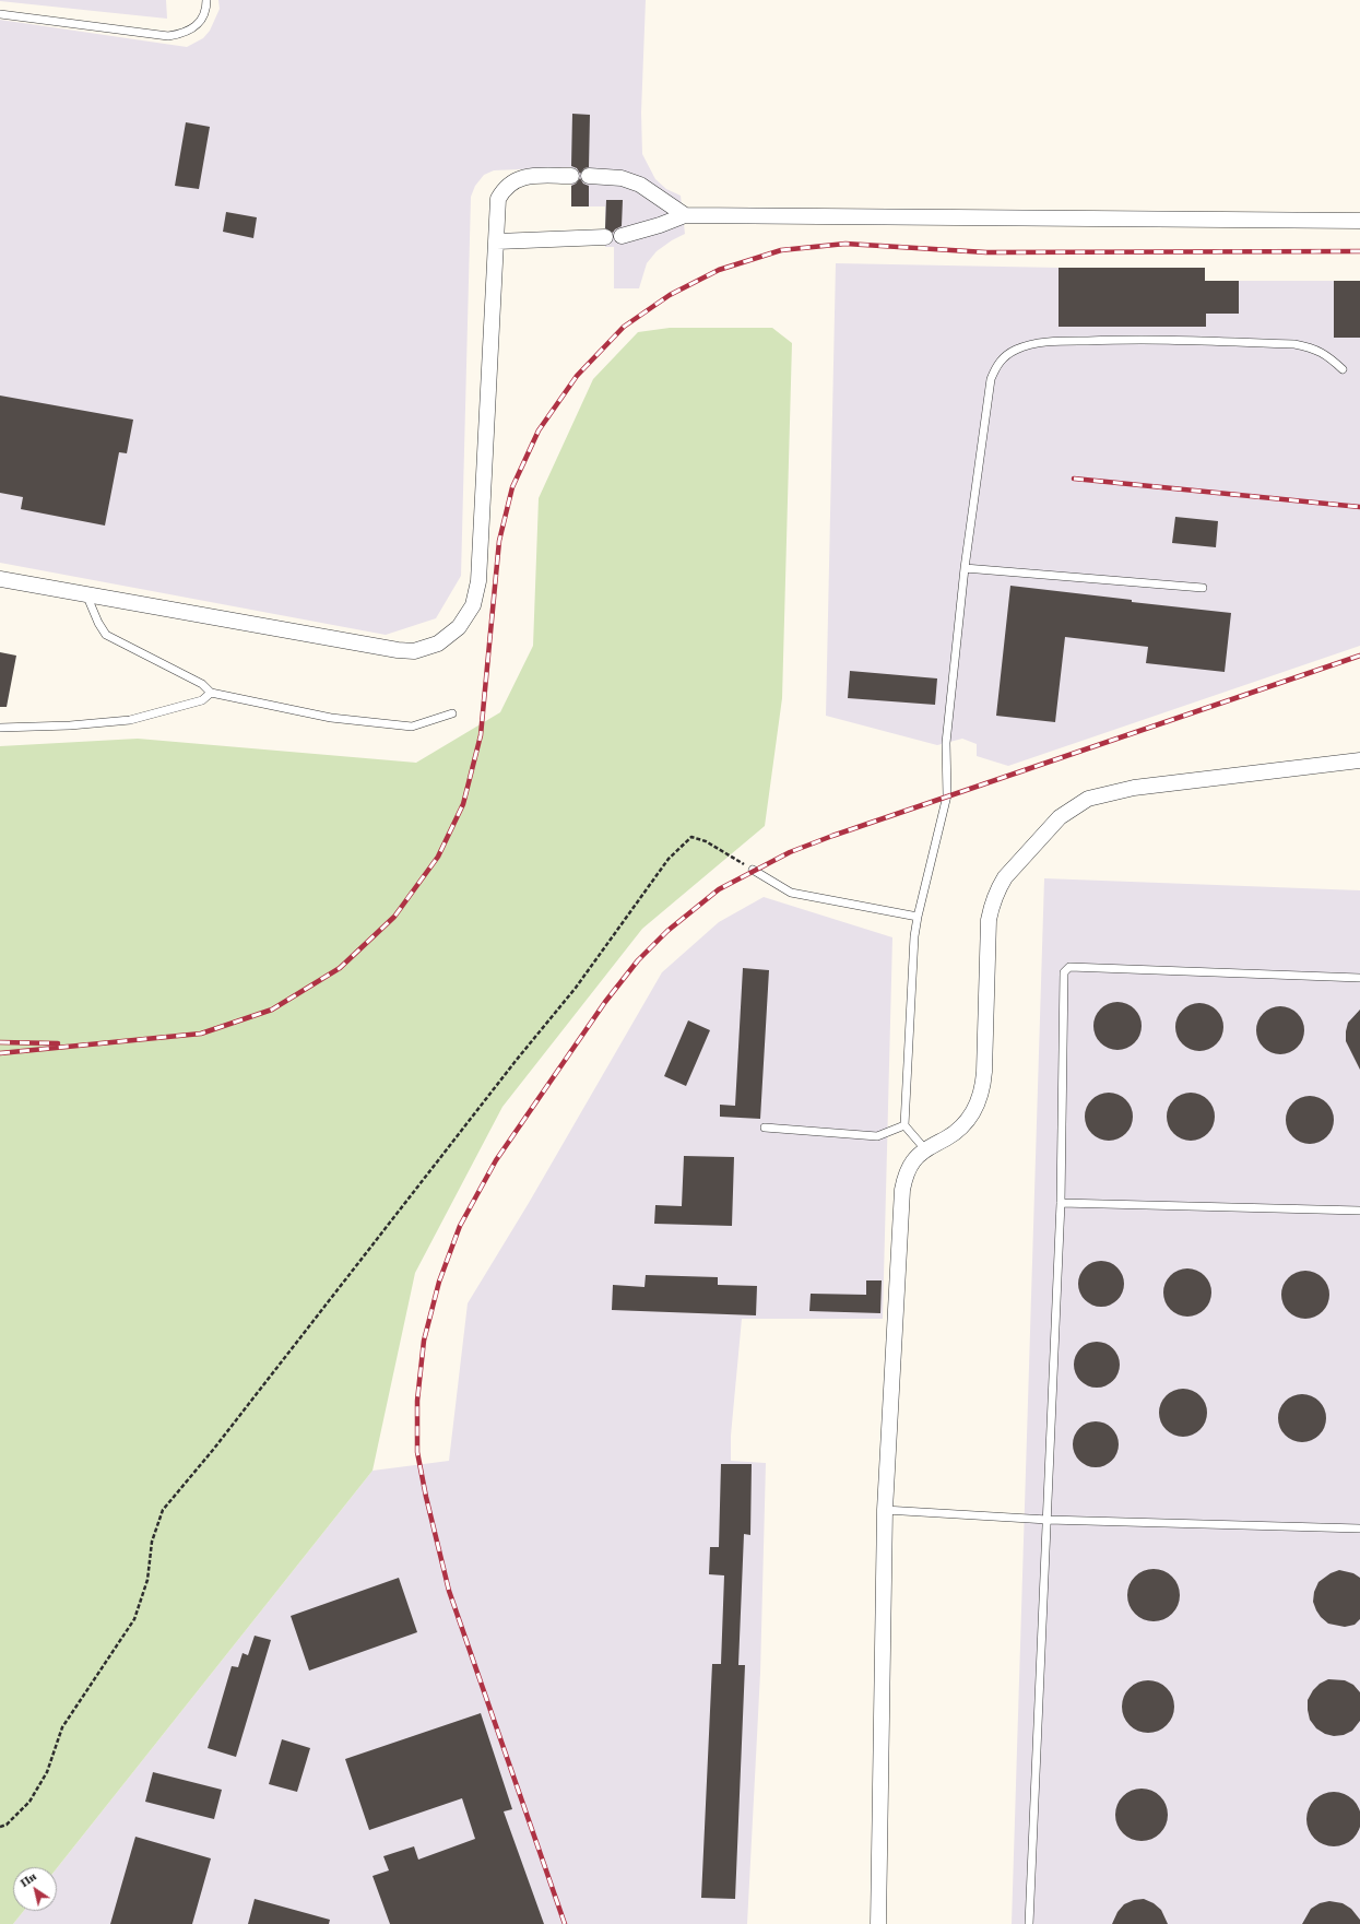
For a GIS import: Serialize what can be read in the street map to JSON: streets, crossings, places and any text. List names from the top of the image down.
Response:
{
  "north": "top left"
}
